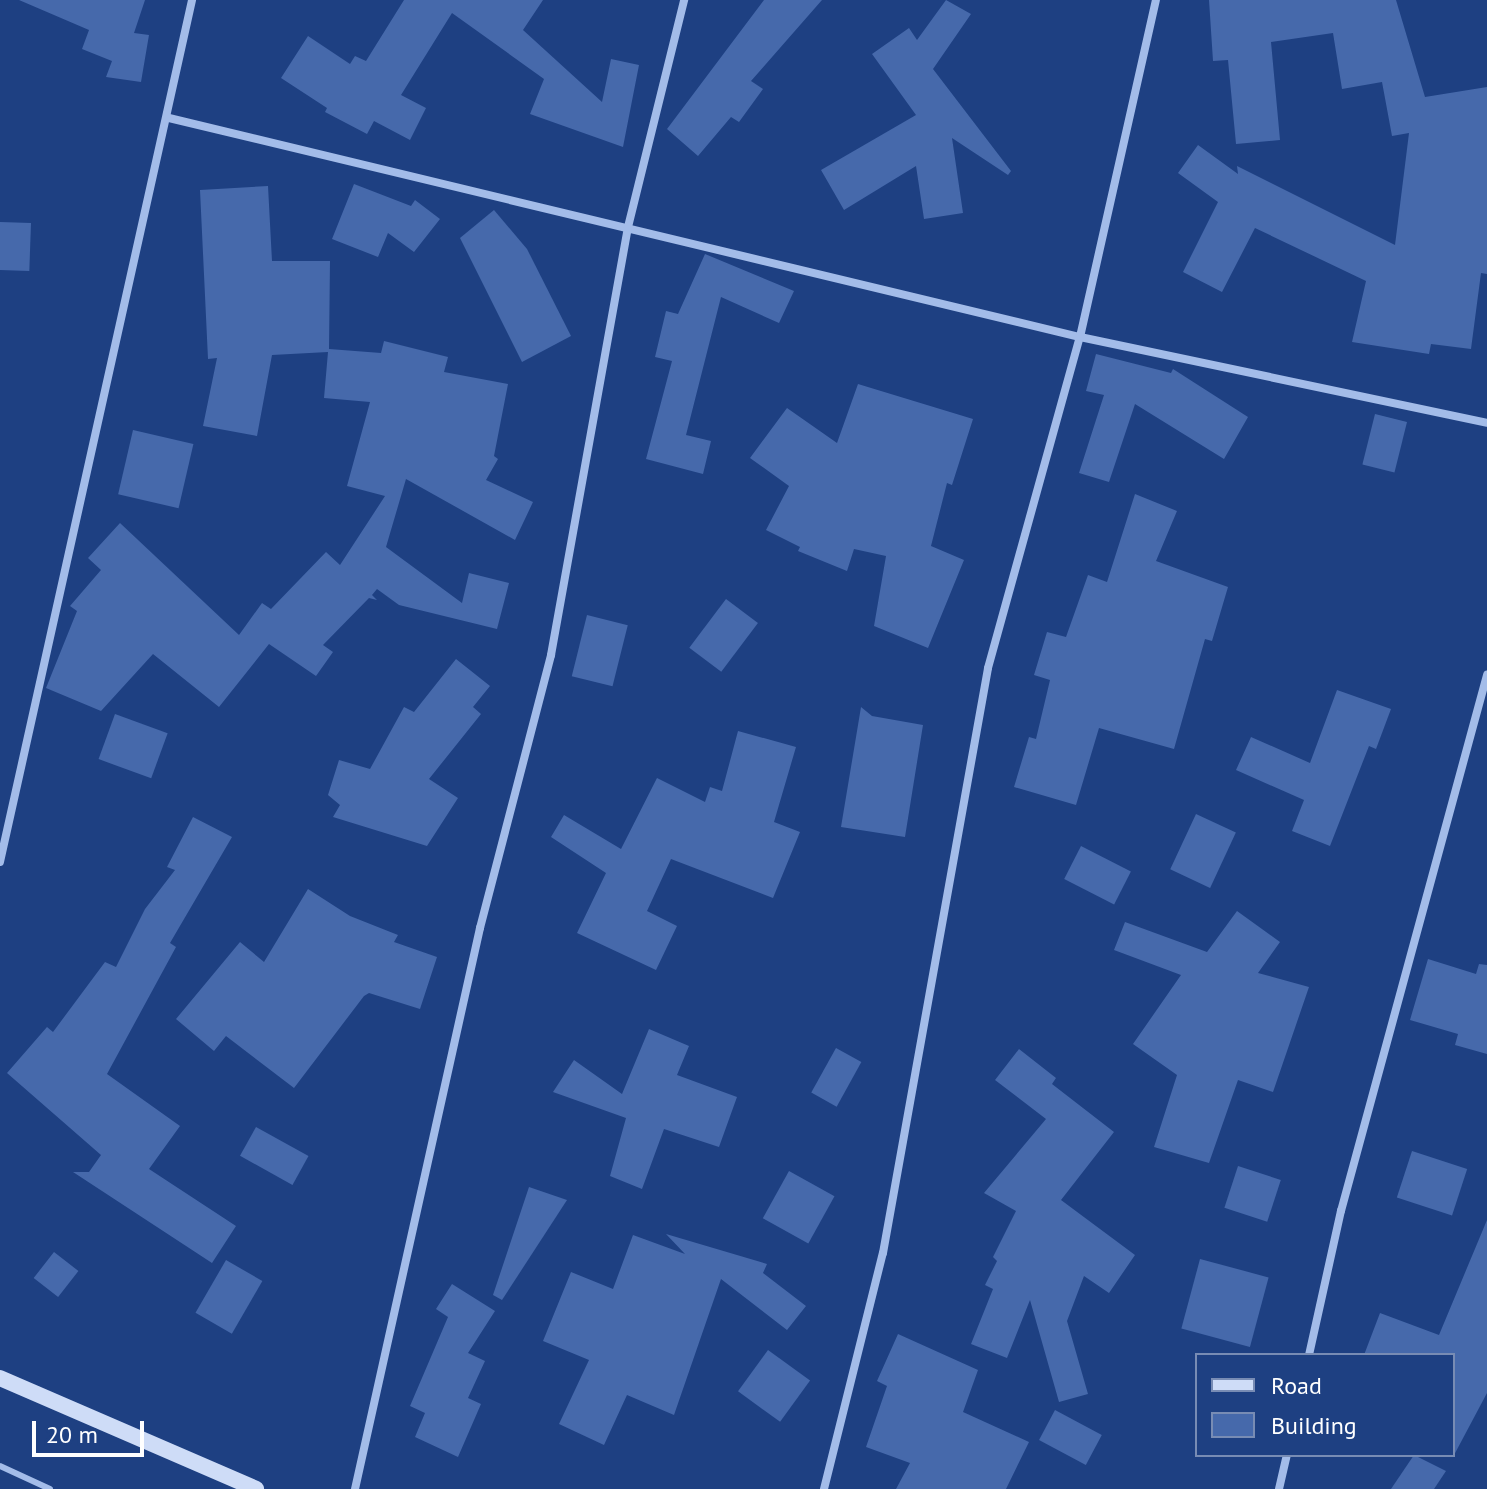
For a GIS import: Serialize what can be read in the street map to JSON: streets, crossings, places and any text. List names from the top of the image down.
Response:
{
  "legend": ["Road", "Building"],
  "scale_bar": "20 m"
}
